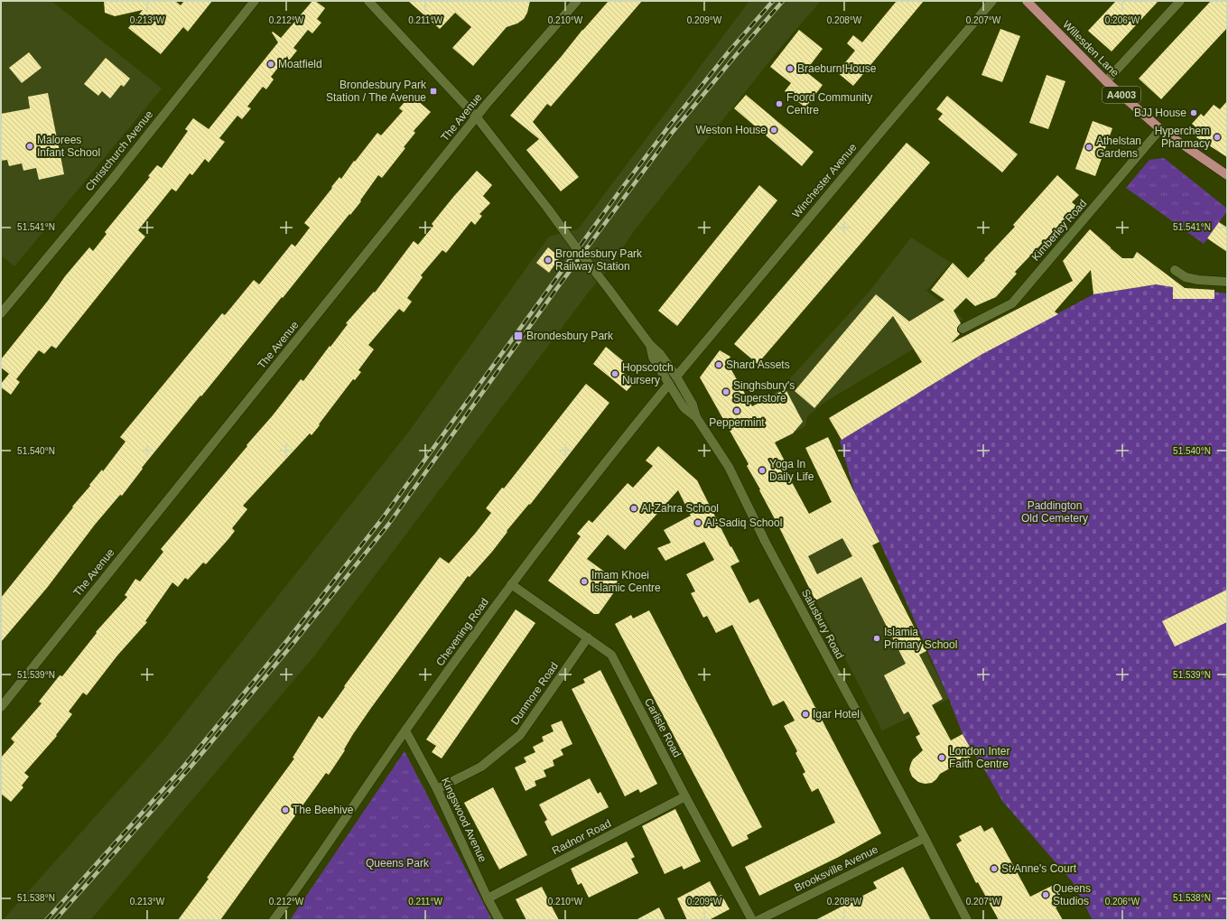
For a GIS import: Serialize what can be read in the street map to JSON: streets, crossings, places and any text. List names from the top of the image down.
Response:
{
  "streets": {
    "main road": ["Willesden Lane", "A4003"],
    "street": [
      "The Avenue",
      "Christchurch Avenue",
      "Winchester Avenue",
      "Kimberley Road",
      "Salusbury Road",
      "Chevening Road",
      "Dunmore Road",
      "Carlisle Road",
      "Kingswood Avenue",
      "Radnor Road",
      "Brooksville Avenue"
    ]
  },
  "crossings": [
    ["Willesden Lane", "Kimberley Road"],
    ["Winchester Avenue", "Salusbury Road"],
    ["Salusbury Road", "Chevening Road"],
    ["Salusbury Road", "Brooksville Avenue"],
    ["Chevening Road", "Carlisle Road"],
    ["Chevening Road", "Kingswood Avenue"],
    ["Dunmore Road", "Carlisle Road"],
    ["Dunmore Road", "Kingswood Avenue"],
    ["Carlisle Road", "Radnor Road"],
    ["Kingswood Avenue", "Radnor Road"]
  ],
  "parks": ["Paddington Old Cemetery", "Queens Park"],
  "places": {
    "other": [
      "Moatfield",
      "Braeburn House",
      "Foord Community Centre",
      "BJJ House",
      "Weston House",
      "Hyperchem Pharmacy",
      "Malorees Infant School",
      "Athelstan Gardens",
      "Brondesbury Park Railway Station",
      "Shard Assets",
      "Hopscotch Nursery",
      "Singhsbury's Superstore",
      "Peppermint",
      "Yoga In Daily Life",
      "Al-Zahra School",
      "Al-Sadiq School",
      "Imam Khoei Islamic Centre",
      "Islamia Primary School",
      "Igar Hotel",
      "London Inter Faith Centre",
      "The Beehive",
      "St Anne's Court",
      "Queens Studios"
    ],
    "transit": ["Brondesbury Park Station / The Avenue", "Brondesbury Park"]
  },
  "coordinates": [
    "0.213°W",
    "0.212°W",
    "0.211°W",
    "0.210°W",
    "0.209°W",
    "0.208°W",
    "0.207°W",
    "0.206°W",
    "51.541°N",
    "51.540°N",
    "51.539°N",
    "51.538°N"
  ]
}
